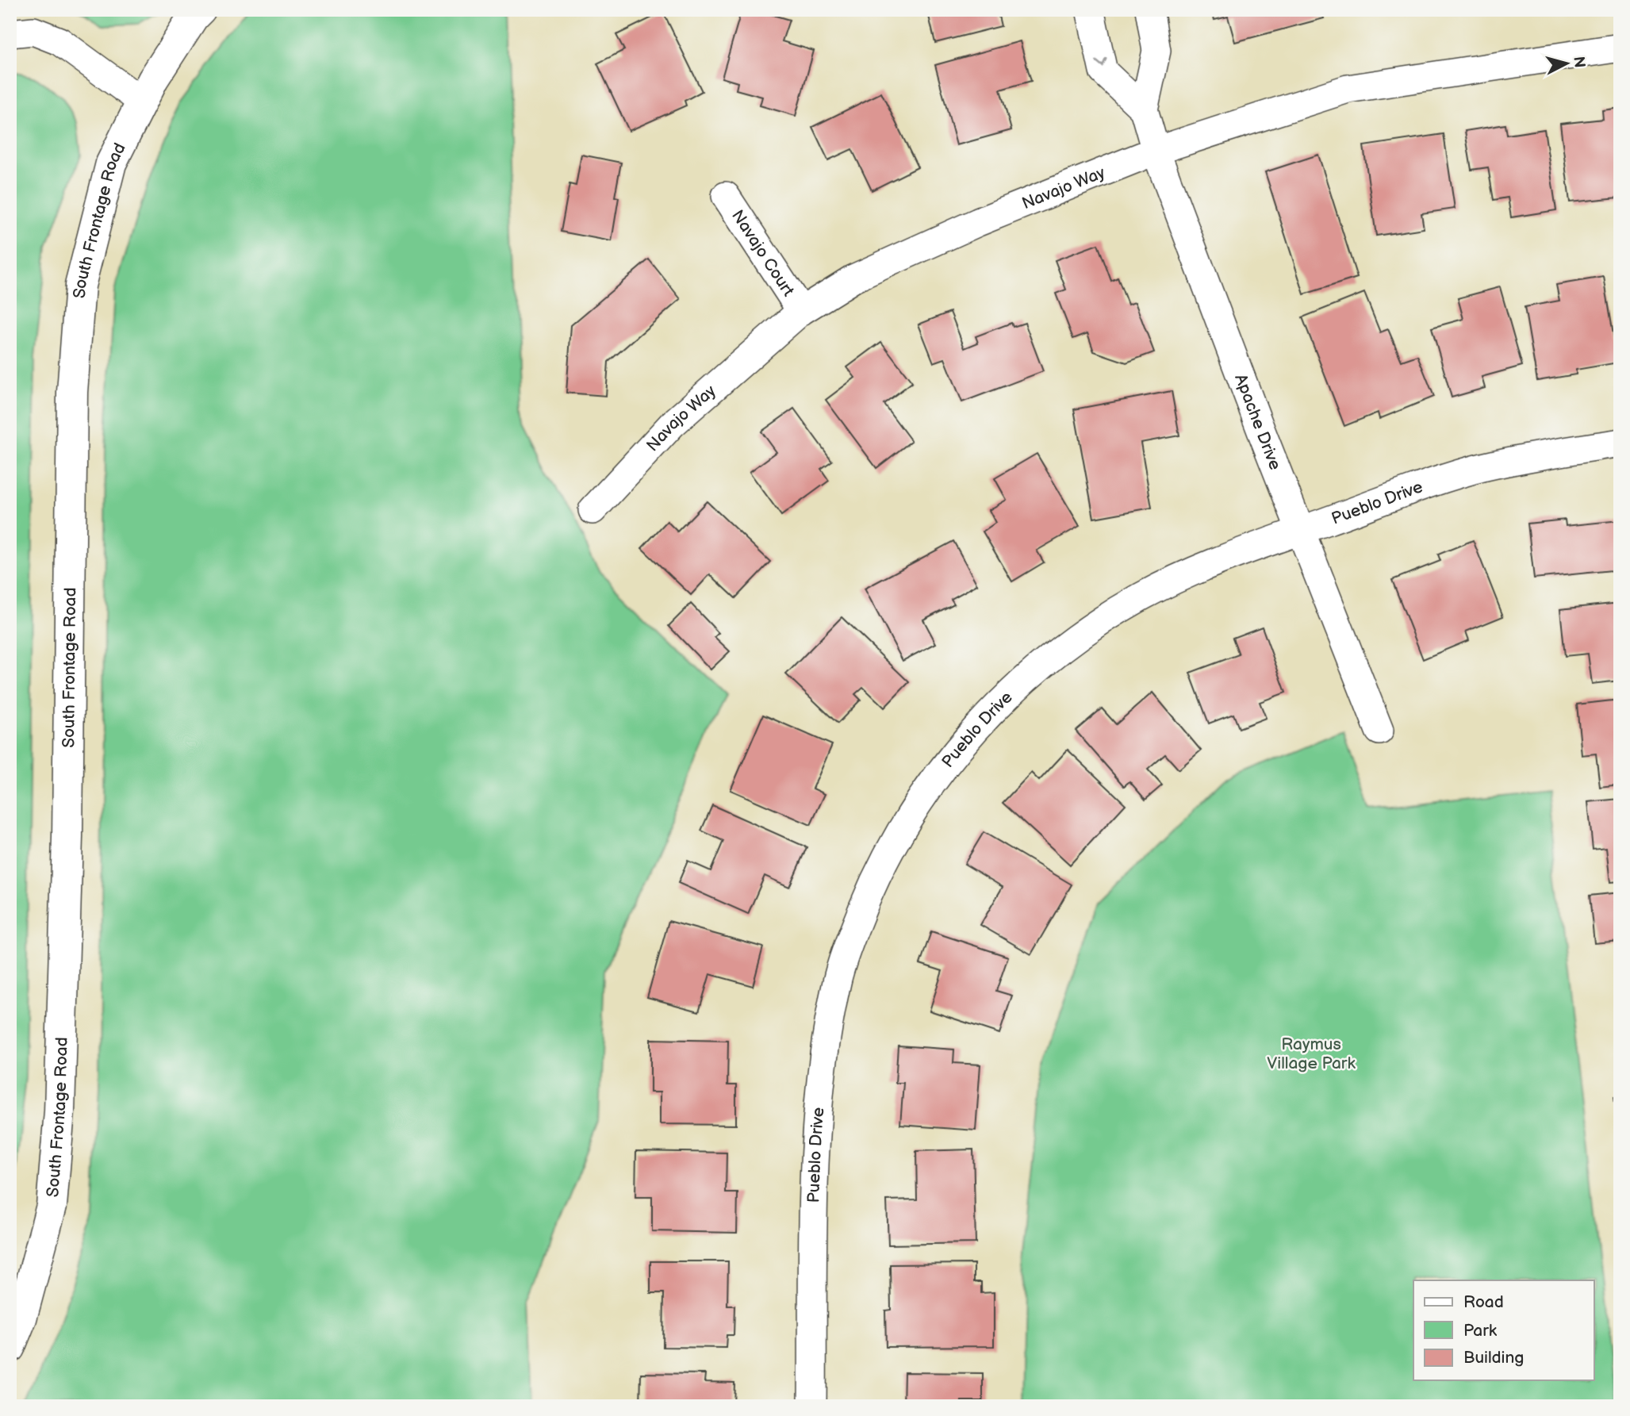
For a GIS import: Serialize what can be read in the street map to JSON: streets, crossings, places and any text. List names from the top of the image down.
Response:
{
  "streets": {
    "street": [
      "Navajo Way",
      "South Frontage Road",
      "Navajo Court",
      "Apache Drive",
      "Pueblo Drive"
    ]
  },
  "crossings": [
    ["Navajo Way", "Navajo Court"],
    ["Navajo Way", "Apache Drive"],
    ["Apache Drive", "Pueblo Drive"]
  ],
  "parks": ["Raymus Village Park"],
  "legend": ["Road", "Park", "Building"],
  "north": "right"
}
